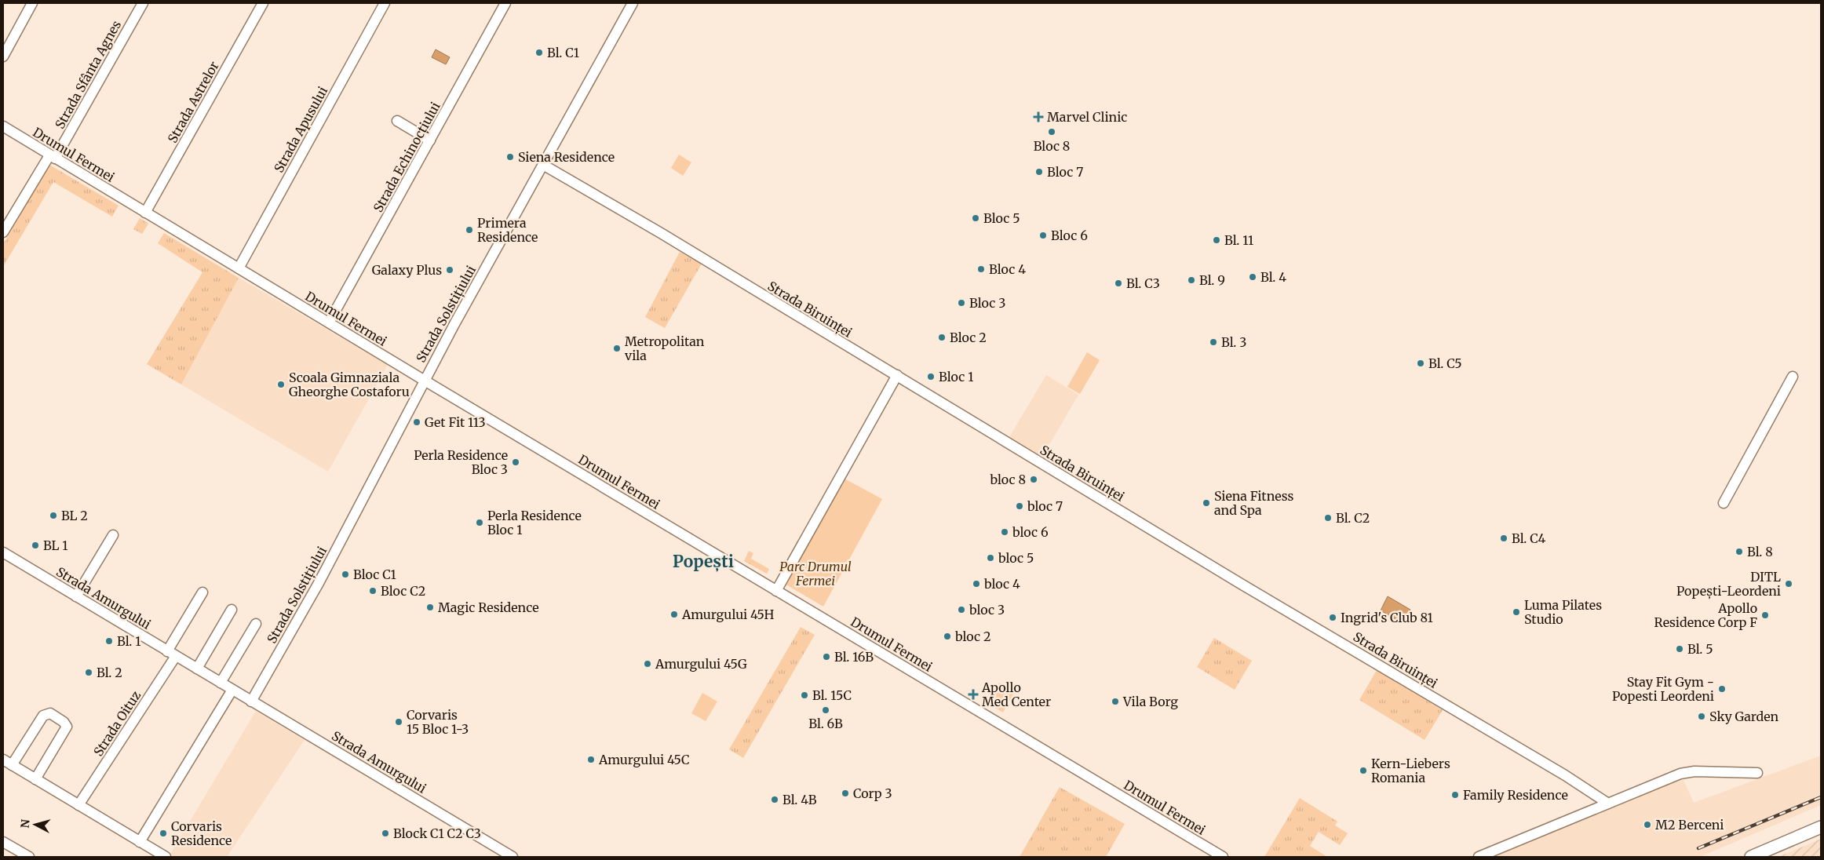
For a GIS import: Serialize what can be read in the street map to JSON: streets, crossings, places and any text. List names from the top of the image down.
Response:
{
  "streets": {
    "street": [
      "Strada Sfânta Agnes",
      "Strada Astrelor",
      "Strada Apusului",
      "Drumul Fermei",
      "Strada Echinocțiului",
      "Strada Biruinței",
      "Strada Solstițiului",
      "Strada Amurgului",
      "Strada Oituz"
    ]
  },
  "crossings": [
    ["Strada Sfânta Agnes", "Drumul Fermei"],
    ["Strada Astrelor", "Drumul Fermei"],
    ["Strada Apusului", "Drumul Fermei"],
    ["Drumul Fermei", "Strada Echinocțiului"],
    ["Drumul Fermei", "Strada Solstițiului"],
    ["Strada Biruinței", "Strada Solstițiului"],
    ["Strada Solstițiului", "Strada Amurgului"],
    ["Strada Amurgului", "Strada Oituz"]
  ],
  "districts": ["Popești"],
  "parks": ["Parc Drumul Fermei"],
  "places": {
    "other": [
      "Bl. C1",
      "Bloc 8",
      "Siena Residence",
      "Bloc 7",
      "Bloc 5",
      "Primera Residence",
      "Bloc 6",
      "Bl. 11",
      "Bloc 4",
      "Galaxy Plus",
      "Bl. 4",
      "Bl. 9",
      "Bl. C3",
      "Bloc 3",
      "Bloc 2",
      "Bl. 3",
      "Metropolitan vila",
      "Bl. C5",
      "Bloc 1",
      "Scoala Gimnaziala Gheorghe Costaforu",
      "Get Fit 113",
      "Perla Residence Bloc 3",
      "bloc 8",
      "Siena Fitness and Spa",
      "bloc 7",
      "BL 2",
      "Bl. C2",
      "Perla Residence Bloc 1",
      "bloc 6",
      "Bl. C4",
      "BL 1",
      "Bl. 8",
      "bloc 5",
      "Bloc C1",
      "bloc 4",
      "DITL Popești-Leordeni",
      "Bloc C2",
      "Magic Residence",
      "bloc 3",
      "Luma Pilates Studio",
      "Amurgului 45H",
      "Apollo Residence Corp F",
      "Ingrid's Club 81",
      "bloc 2",
      "Bl. 1",
      "Bl. 5",
      "Bl. 16B",
      "Amurgului 45G",
      "Bl. 2",
      "Stay Fit Gym - Popesti Leordeni",
      "Bl. 15C",
      "Vila Borg",
      "Bl. 6B",
      "Sky Garden",
      "Corvaris 15 Bloc 1-3",
      "Amurgului 45C",
      "Kern-Liebers Romania",
      "Corp 3",
      "Family Residence",
      "Bl. 4B",
      "M2 Berceni",
      "Corvaris Residence",
      "Block C1 C2 C3"
    ],
    "health": ["Marvel Clinic", "Apollo Med Center"]
  },
  "north": "left"
}
